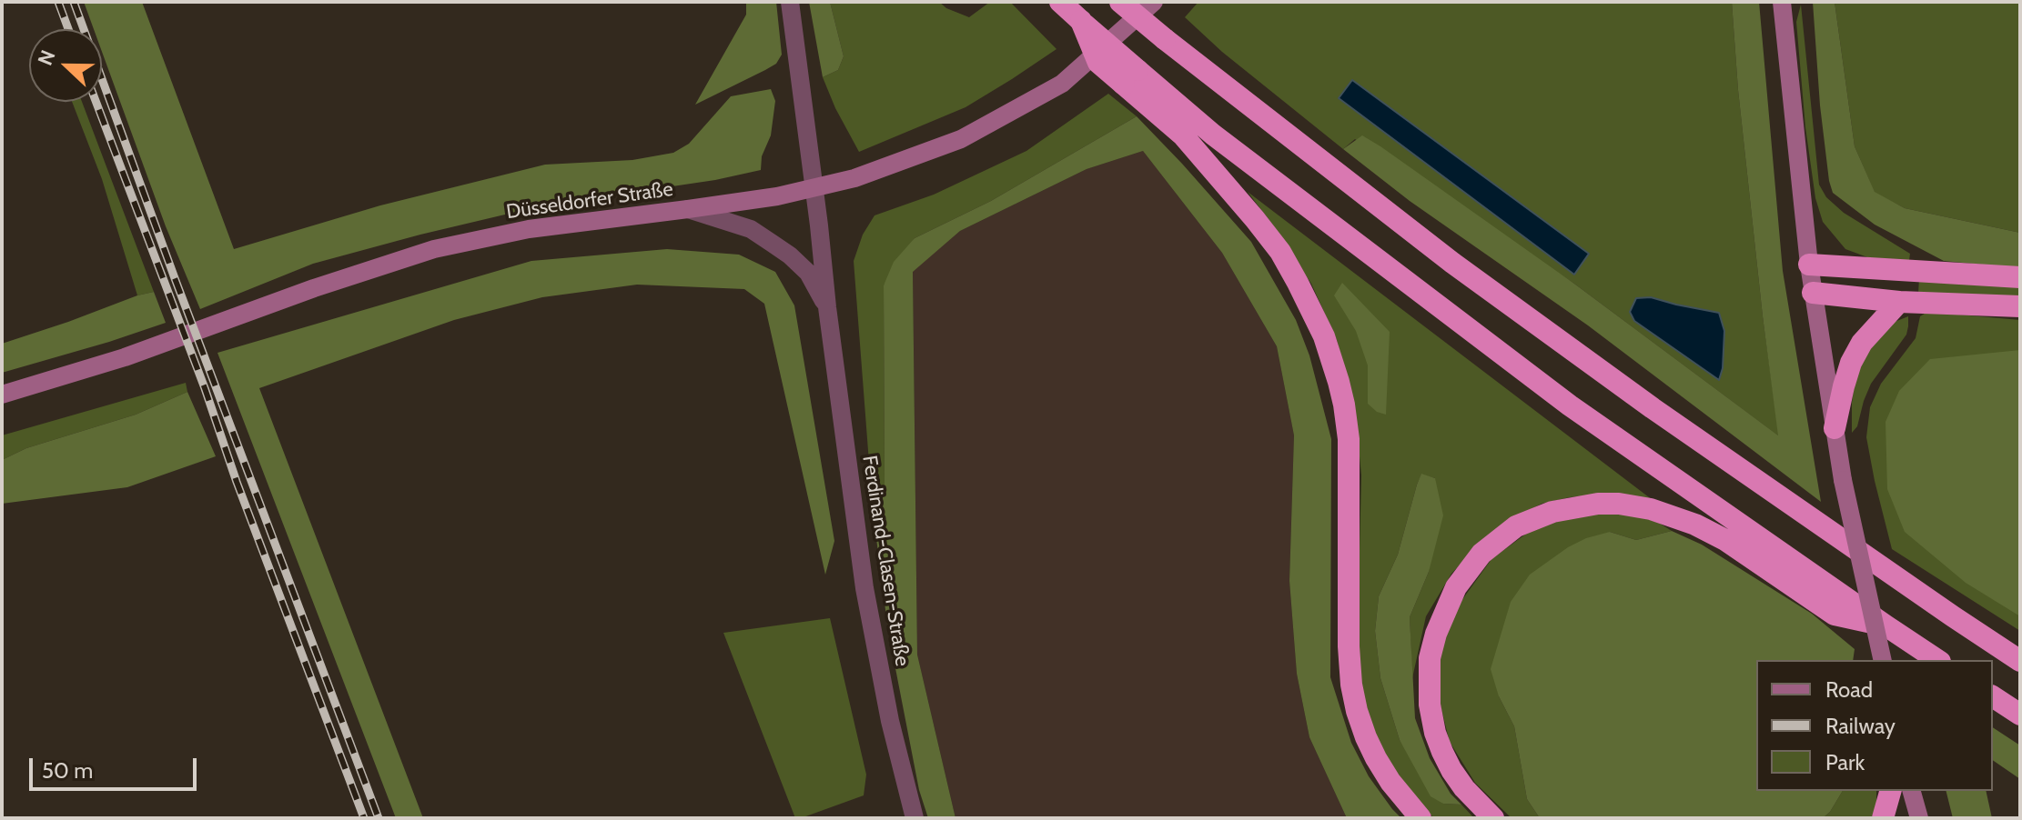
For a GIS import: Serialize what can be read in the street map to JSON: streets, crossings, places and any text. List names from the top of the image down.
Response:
{
  "streets": {
    "main road": ["Düsseldorfer Straße"],
    "street": ["Ferdinand-Clasen-Straße"]
  },
  "crossings": [
    ["Düsseldorfer Straße", "Ferdinand-Clasen-Straße"]
  ],
  "legend": ["Road", "Railway", "Park"],
  "scale_bar": "50 m",
  "north": "left"
}
